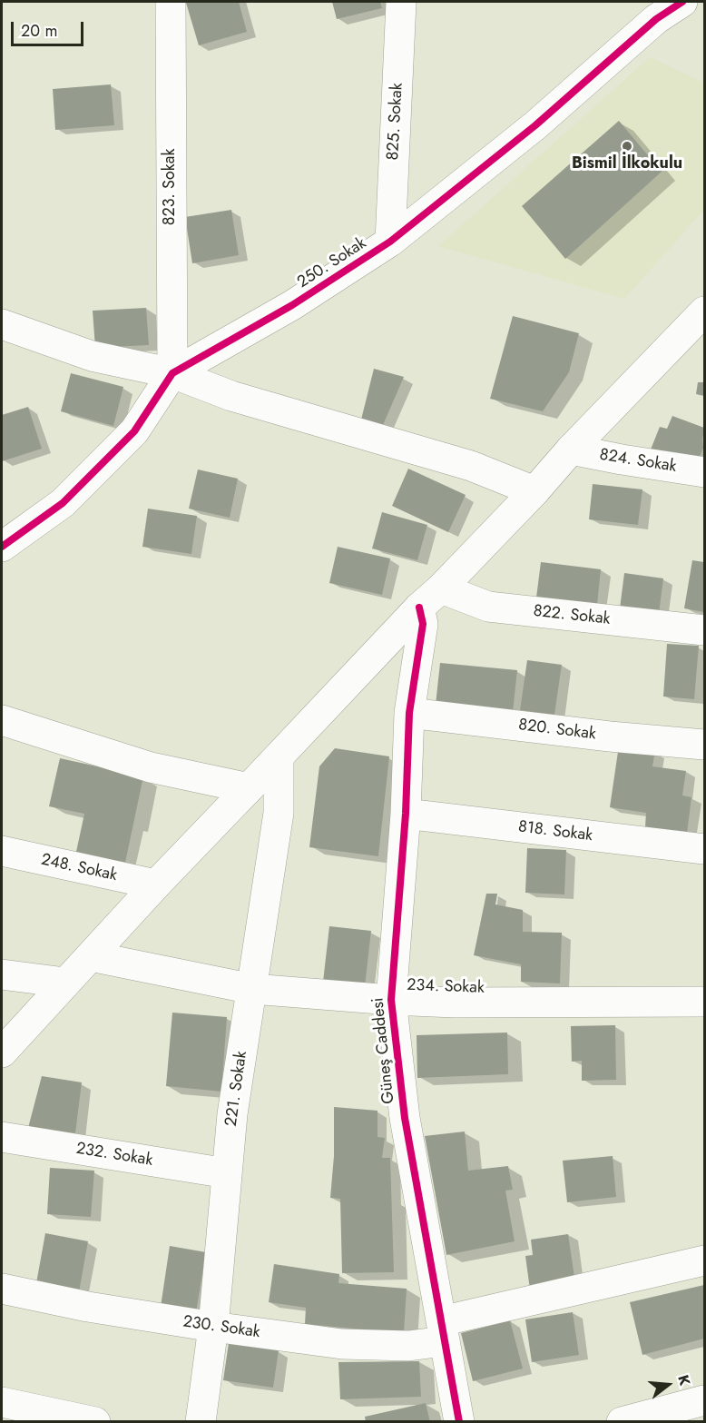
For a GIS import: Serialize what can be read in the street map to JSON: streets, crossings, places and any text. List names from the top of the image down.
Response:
{
  "streets": {
    "street": [
      "825. Sokak",
      "823. Sokak",
      "250. Sokak",
      "824. Sokak",
      "822. Sokak",
      "820. Sokak",
      "818. Sokak",
      "248. Sokak",
      "234. Sokak",
      "Güneş Caddesi",
      "221. Sokak",
      "232. Sokak",
      "230. Sokak"
    ]
  },
  "crossings": [
    ["825. Sokak", "250. Sokak"],
    ["823. Sokak", "250. Sokak"],
    ["822. Sokak", "Güneş Caddesi"],
    ["820. Sokak", "Güneş Caddesi"],
    ["818. Sokak", "Güneş Caddesi"],
    ["234. Sokak", "Güneş Caddesi"],
    ["234. Sokak", "221. Sokak"],
    ["Güneş Caddesi", "230. Sokak"],
    ["221. Sokak", "232. Sokak"],
    ["221. Sokak", "230. Sokak"]
  ],
  "places": ["Bismil İlkokulu"],
  "scale_bar": "20 m",
  "north": "right"
}
